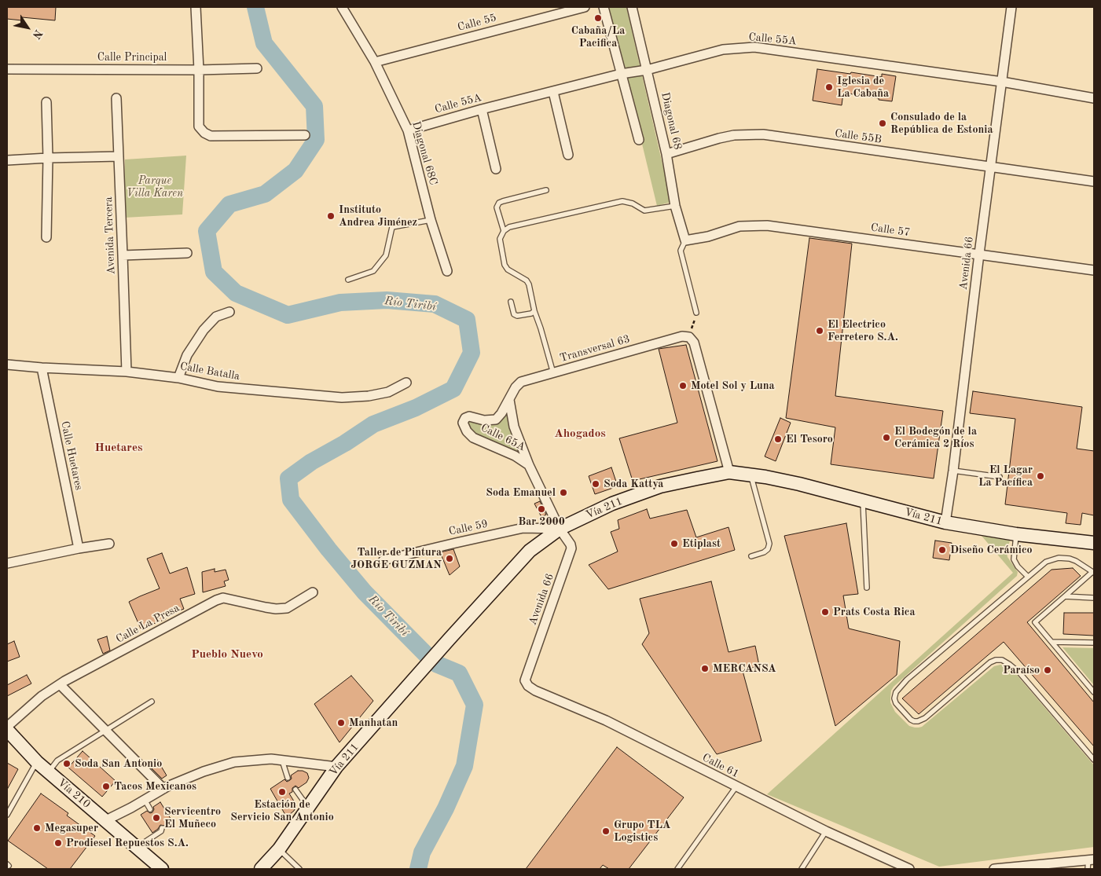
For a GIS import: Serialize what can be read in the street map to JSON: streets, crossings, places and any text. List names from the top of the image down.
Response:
{
  "streets": {
    "main road": ["Vía 211", "Vía 210"],
    "street": [
      "Calle 55",
      "Calle 55A",
      "Calle Principal",
      "Diagonal 68",
      "Calle 55B",
      "Diagonal 68C",
      "Calle 57",
      "Avenida Tercera",
      "Avenida 66",
      "Transversal 63",
      "Calle Batalla",
      "Calle 65A",
      "Calle Huetares",
      "Calle 59",
      "Calle La Presa",
      "Calle 61"
    ]
  },
  "crossings": [
    ["Calle 55", "Diagonal 68C"],
    ["Calle 55A", "Diagonal 68"],
    ["Calle 55A", "Diagonal 68C"],
    ["Calle 55A", "Avenida 66"],
    ["Diagonal 68", "Calle 55B"],
    ["Diagonal 68", "Calle 57"],
    ["Calle 55B", "Avenida 66"],
    ["Calle 57", "Avenida 66"],
    ["Avenida Tercera", "Calle Batalla"],
    ["Avenida 66", "Vía 211"],
    ["Avenida 66", "Calle 59"],
    ["Avenida 66", "Calle 61"],
    ["Transversal 63", "Calle 65A"],
    ["Calle Batalla", "Calle Huetares"],
    ["Vía 211", "Calle 59"]
  ],
  "districts": ["Ahogados", "Huetares", "Pueblo Nuevo"],
  "water": ["Río Tiribí"],
  "parks": ["Parque Villa Karen"],
  "places": [
    "Cabaña/La Pacifica",
    "Iglesia de La Cabaña",
    "Consulado de la República de Estonia",
    "Instituto Andrea Jiménez",
    "El Electrico Ferretero S.A.",
    "Motel Sol y Luna",
    "El Bodegón de la Cerámica 2 Ríos",
    "El Tesoro",
    "El Lagar La Pacífica",
    "Soda Kattya",
    "Soda Emanuel",
    "Bar 2000",
    "Etiplast",
    "Diseño Cerámico",
    "Taller de Pintura JORGE GUZMAN",
    "Prats Costa Rica",
    "MERCANSA",
    "Paraíso",
    "Manhatan",
    "Soda San Antonio",
    "Tacos Mexicanos",
    "Estación de Servicio San Antonio",
    "Servicentro El Muñeco",
    "Megasuper",
    "Grupo TLA Logistics",
    "Prodiesel Repuestos S.A."
  ],
  "north": "bottom right"
}
